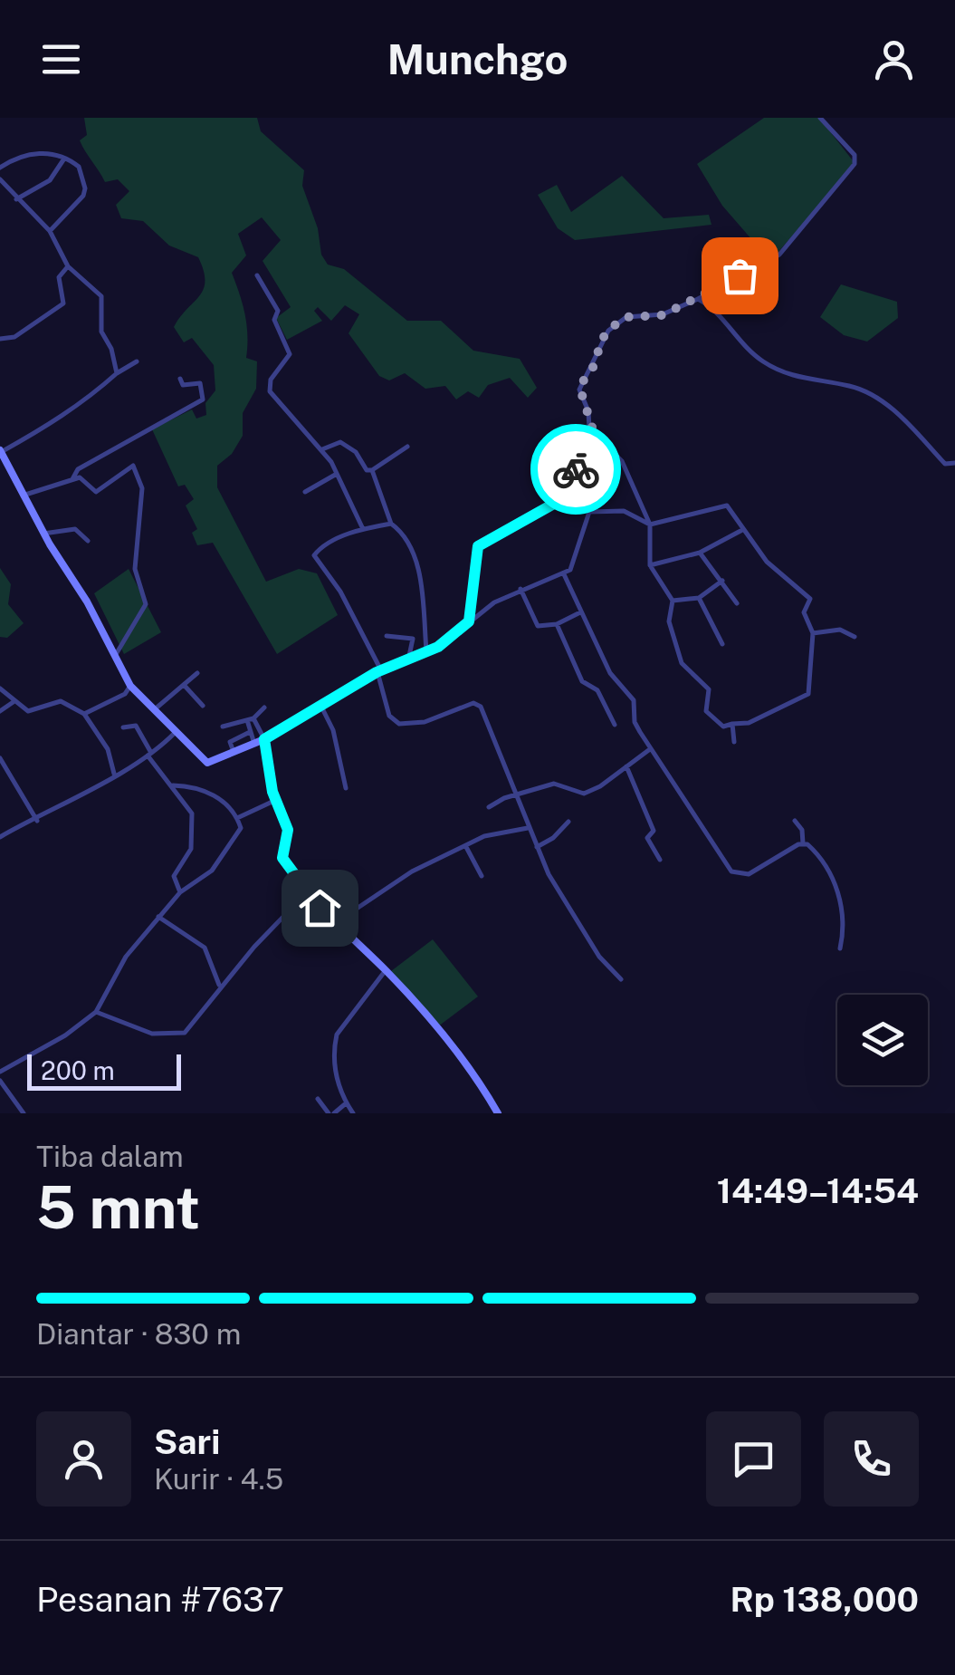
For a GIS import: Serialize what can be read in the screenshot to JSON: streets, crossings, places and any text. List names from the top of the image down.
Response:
{
  "scale_bar": "200 m",
  "page": {
    "header": "Munchgo",
    "scale": "200 m",
    "heading": ["5 mnt", "Tiba dalam", "14:49–14:54"],
    "panel": [
      "Sari",
      "Kurir · 4.5",
      "Pesanan #7637",
      "Rp 138,000"
    ],
    "bar": "Diantar · 830 m"
  }
}
